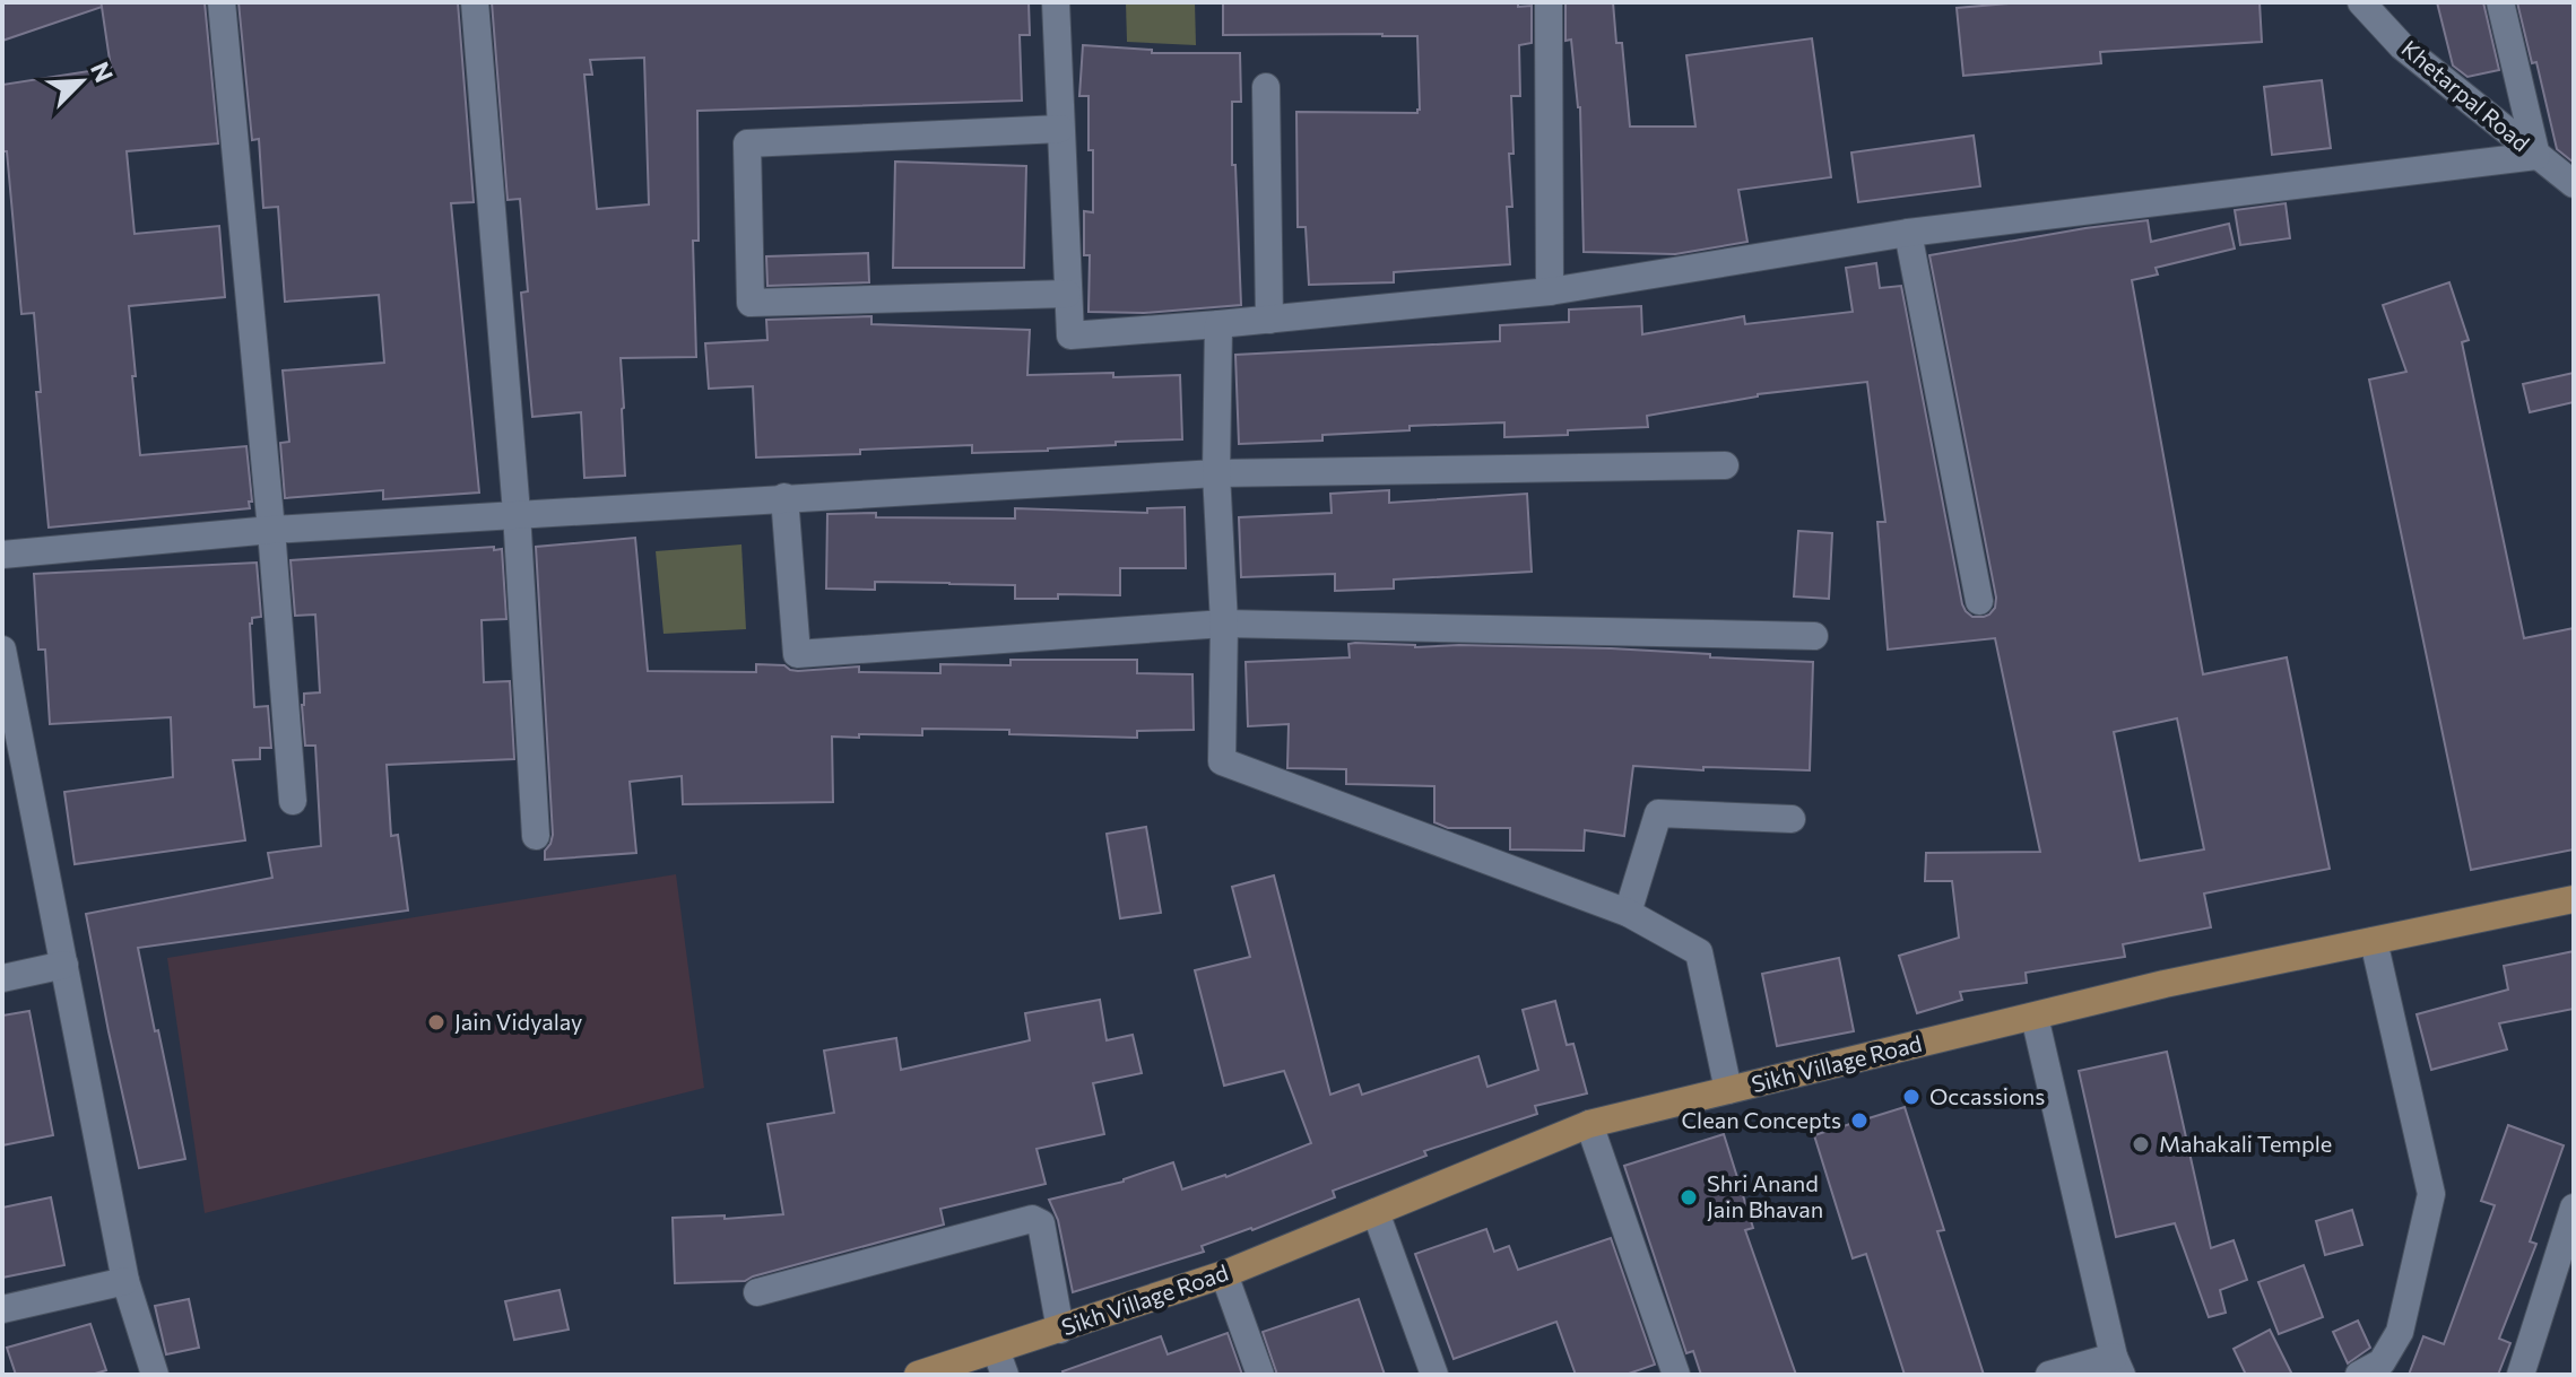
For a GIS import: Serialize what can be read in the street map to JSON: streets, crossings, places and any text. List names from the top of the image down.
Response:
{
  "streets": {
    "main road": ["Sikh Village Road"],
    "street": ["Khetarpal Road"]
  },
  "places": [
    "Jain Vidyalay",
    "Occassions",
    "Clean Concepts",
    "Mahakali Temple",
    "Shri Anand Jain Bhavan"
  ],
  "north": "top right"
}
